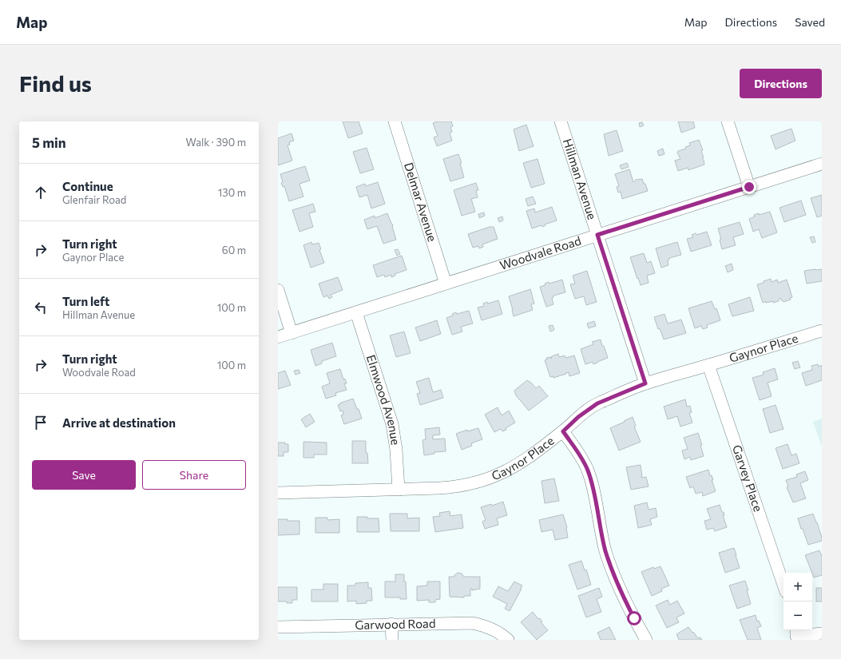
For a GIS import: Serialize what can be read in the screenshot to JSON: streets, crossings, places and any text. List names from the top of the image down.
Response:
{
  "streets": {
    "street": [
      "Hillman Avenue",
      "Delmar Avenue",
      "Woodvale Road",
      "Gaynor Place",
      "Elmwood Avenue",
      "Garvey Place",
      "Garwood Road"
    ]
  },
  "crossings": [
    ["Hillman Avenue", "Woodvale Road"],
    ["Hillman Avenue", "Gaynor Place"],
    ["Delmar Avenue", "Woodvale Road"],
    ["Woodvale Road", "Elmwood Avenue"],
    ["Gaynor Place", "Elmwood Avenue"],
    ["Gaynor Place", "Garvey Place"]
  ],
  "page": {
    "header": "Map",
    "nav": ["Map", "Directions", "Saved"],
    "buttons": [
      "Directions",
      ["Save", "Share"]
    ],
    "title": "Find us",
    "heading": ["5 min", "Walk · 390 m"],
    "list": [
      ["Continue", "Glenfair Road", "130 m"],
      ["Turn right", "Gaynor Place", "60 m"],
      ["Turn left", "Hillman Avenue", "100 m"],
      ["Turn right", "Woodvale Road", "100 m"],
      "Arrive at destination"
    ],
    "map_buttons": ["+", "−"]
  }
}
